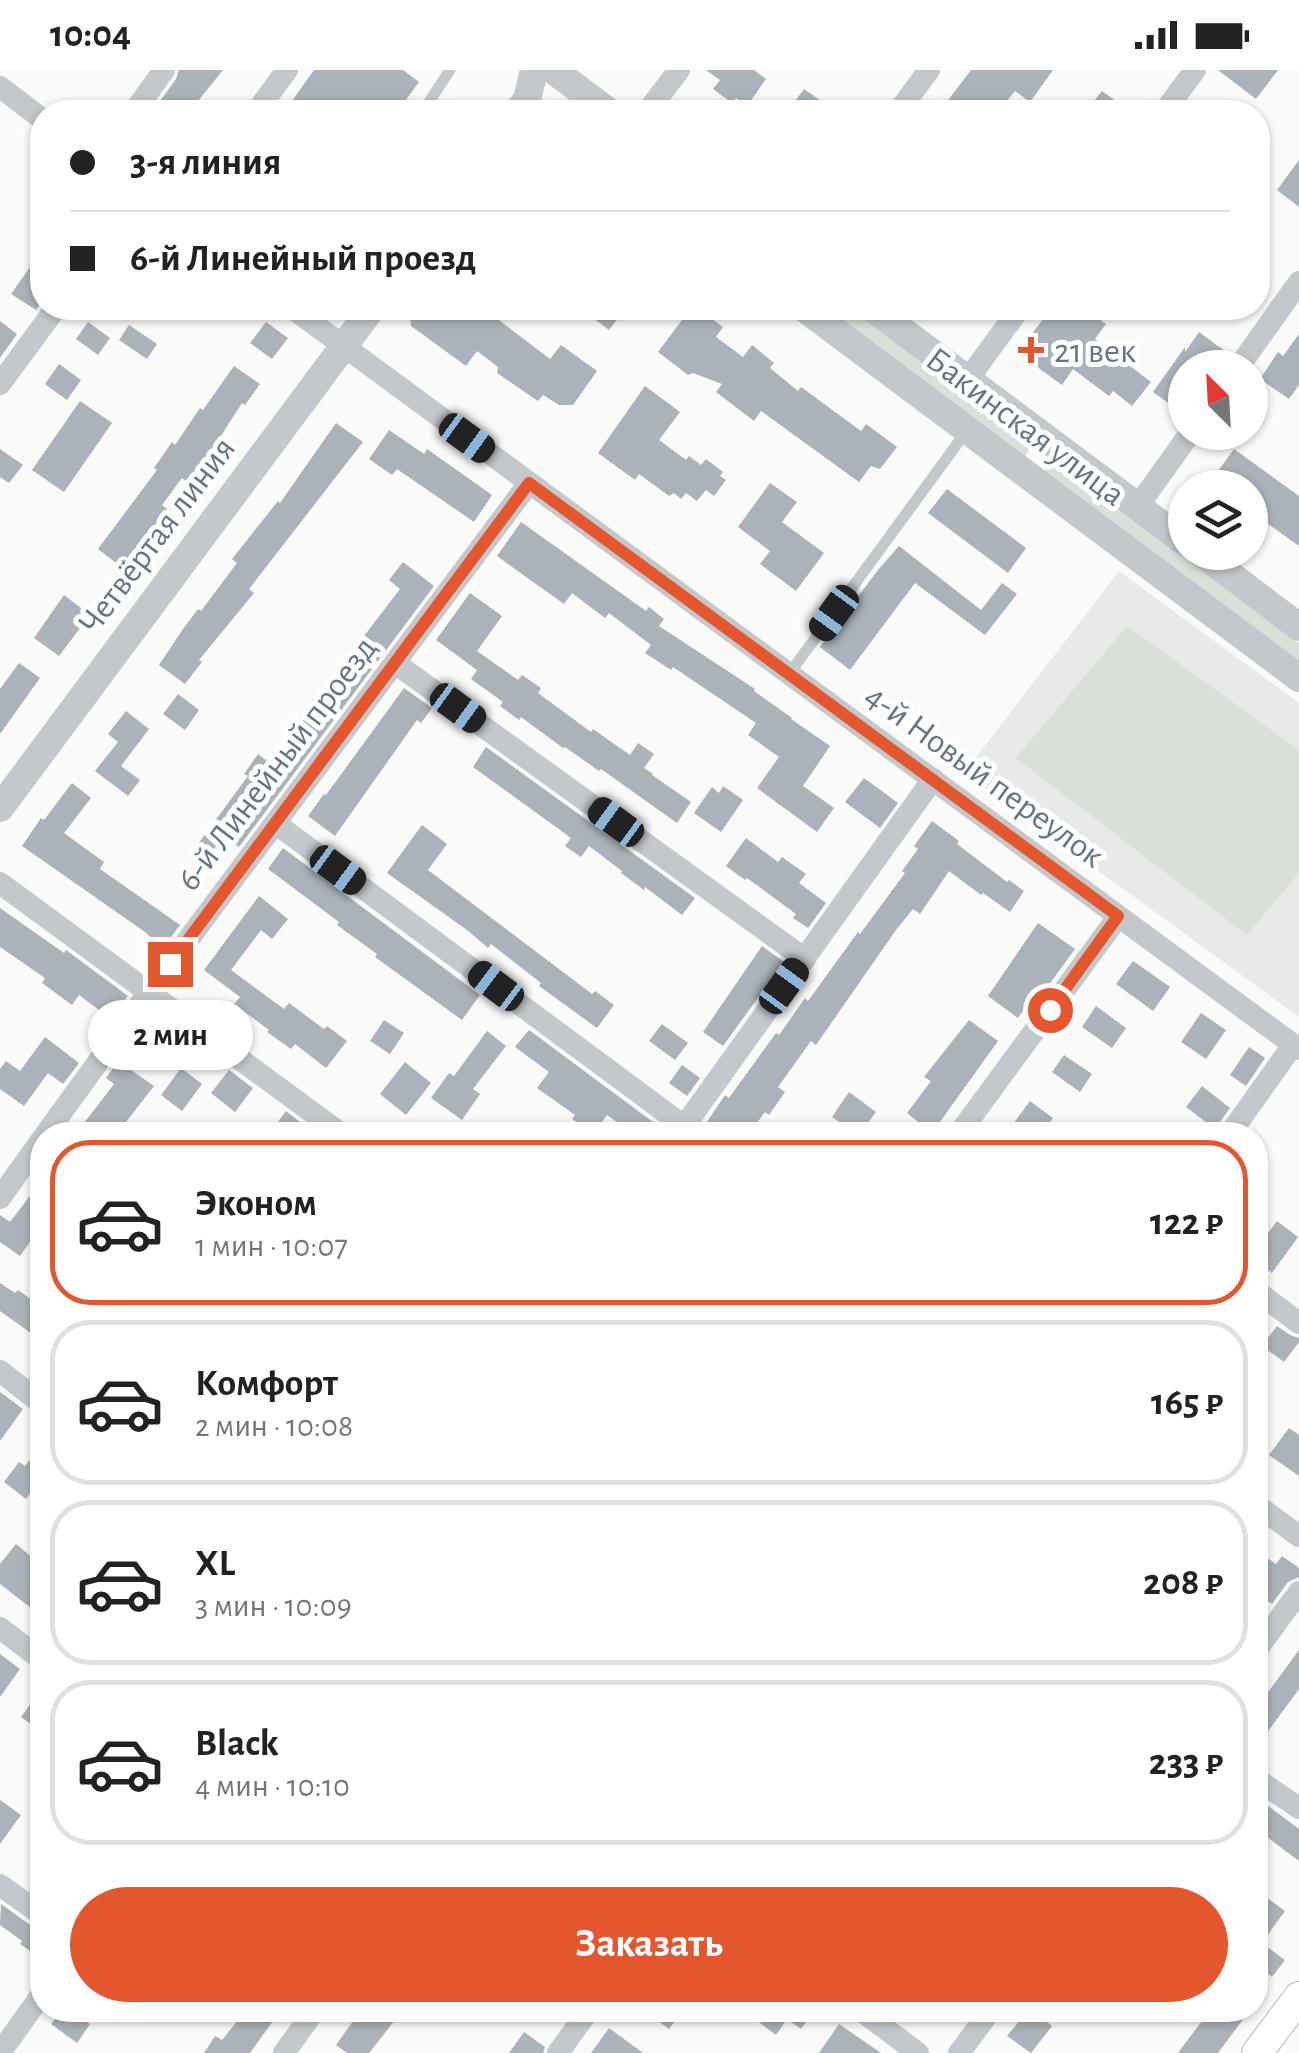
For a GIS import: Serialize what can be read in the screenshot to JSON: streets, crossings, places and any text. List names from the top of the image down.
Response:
{
  "streets": {
    "street": [
      "Бакинская улица",
      "Четвёртая линия",
      "6-й Линейный проезд",
      "4-й Новый переулок"
    ]
  },
  "crossings": [
    ["Четвёртая линия", "4-й Новый переулок"],
    ["6-й Линейный проезд", "4-й Новый переулок"]
  ],
  "places": {
    "health": ["21 век"]
  },
  "north": "top left",
  "page": {
    "status": "10:04",
    "banner": ["3-я линия", "6-й Линейный проезд"],
    "bubble": "2 мин",
    "list": [
      {
        "name": "Эконом",
        "note": "1 мин · 10:07",
        "value": "122 ₽"
      },
      {
        "name": "Комфорт",
        "note": "2 мин · 10:08",
        "value": "165 ₽"
      },
      {
        "name": "XL",
        "note": "3 мин · 10:09",
        "value": "208 ₽"
      },
      {
        "name": "Black",
        "note": "4 мин · 10:10",
        "value": "233 ₽"
      }
    ],
    "buttons": "Заказать"
  }
}
